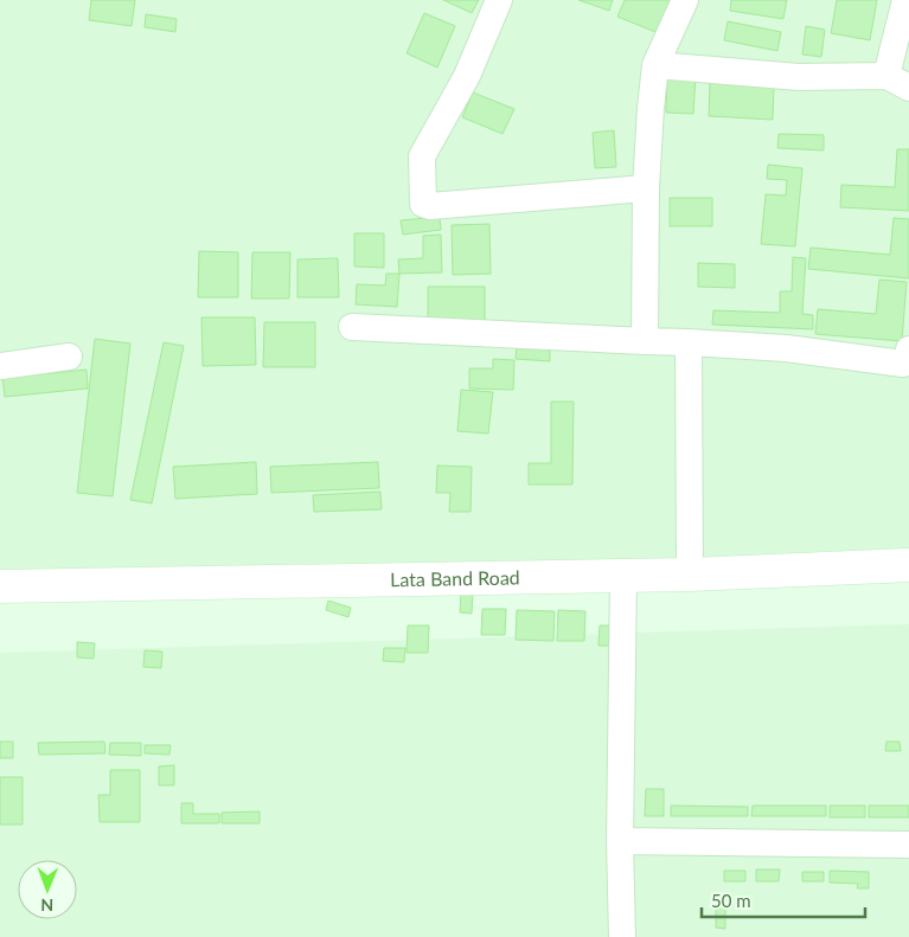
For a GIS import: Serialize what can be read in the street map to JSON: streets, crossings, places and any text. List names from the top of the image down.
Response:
{
  "streets": {
    "main road": ["Lata Band Road"]
  },
  "scale_bar": "50 m",
  "north": "bottom"
}
